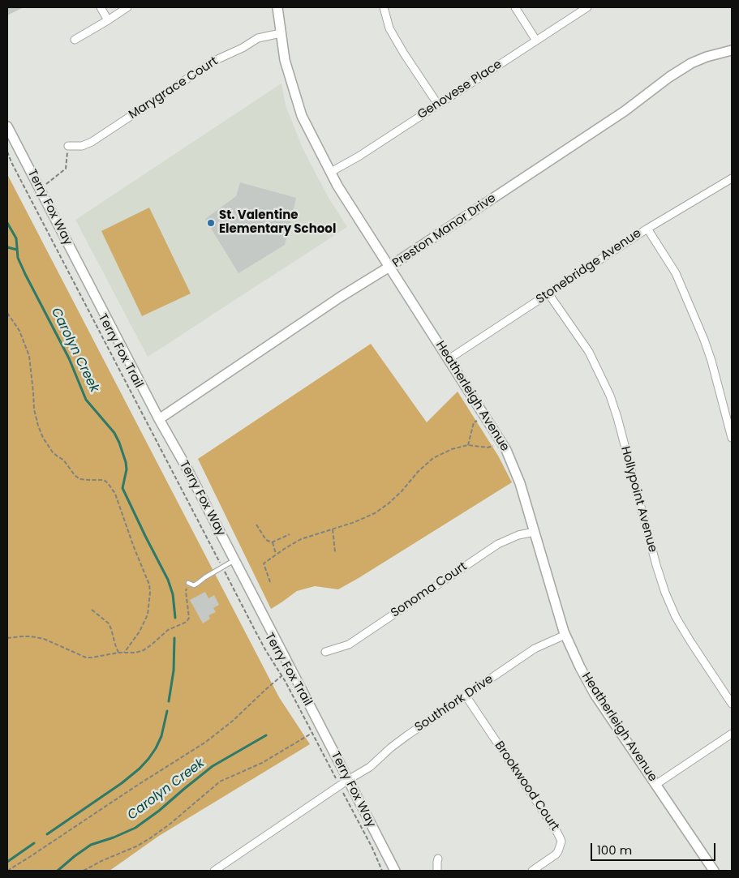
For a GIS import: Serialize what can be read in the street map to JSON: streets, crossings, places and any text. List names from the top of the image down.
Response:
{
  "streets": {
    "street": [
      "Marygrace Court",
      "Genovese Place",
      "Terry Fox Way",
      "Preston Manor Drive",
      "Stonebridge Avenue",
      "Heatherleigh Avenue",
      "Hollypoint Avenue",
      "Sonoma Court",
      "Southfork Drive",
      "Brookwood Court"
    ],
    "path": ["Terry Fox Trail"]
  },
  "crossings": [
    ["Marygrace Court", "Heatherleigh Avenue"],
    ["Genovese Place", "Heatherleigh Avenue"],
    ["Terry Fox Way", "Preston Manor Drive"],
    ["Terry Fox Way", "Southfork Drive"],
    ["Preston Manor Drive", "Heatherleigh Avenue"],
    ["Stonebridge Avenue", "Heatherleigh Avenue"],
    ["Stonebridge Avenue", "Hollypoint Avenue"],
    ["Heatherleigh Avenue", "Sonoma Court"],
    ["Heatherleigh Avenue", "Southfork Drive"],
    ["Southfork Drive", "Brookwood Court"]
  ],
  "water": ["Carolyn Creek"],
  "places": ["St. Valentine Elementary School"],
  "scale_bar": "100 m"
}
